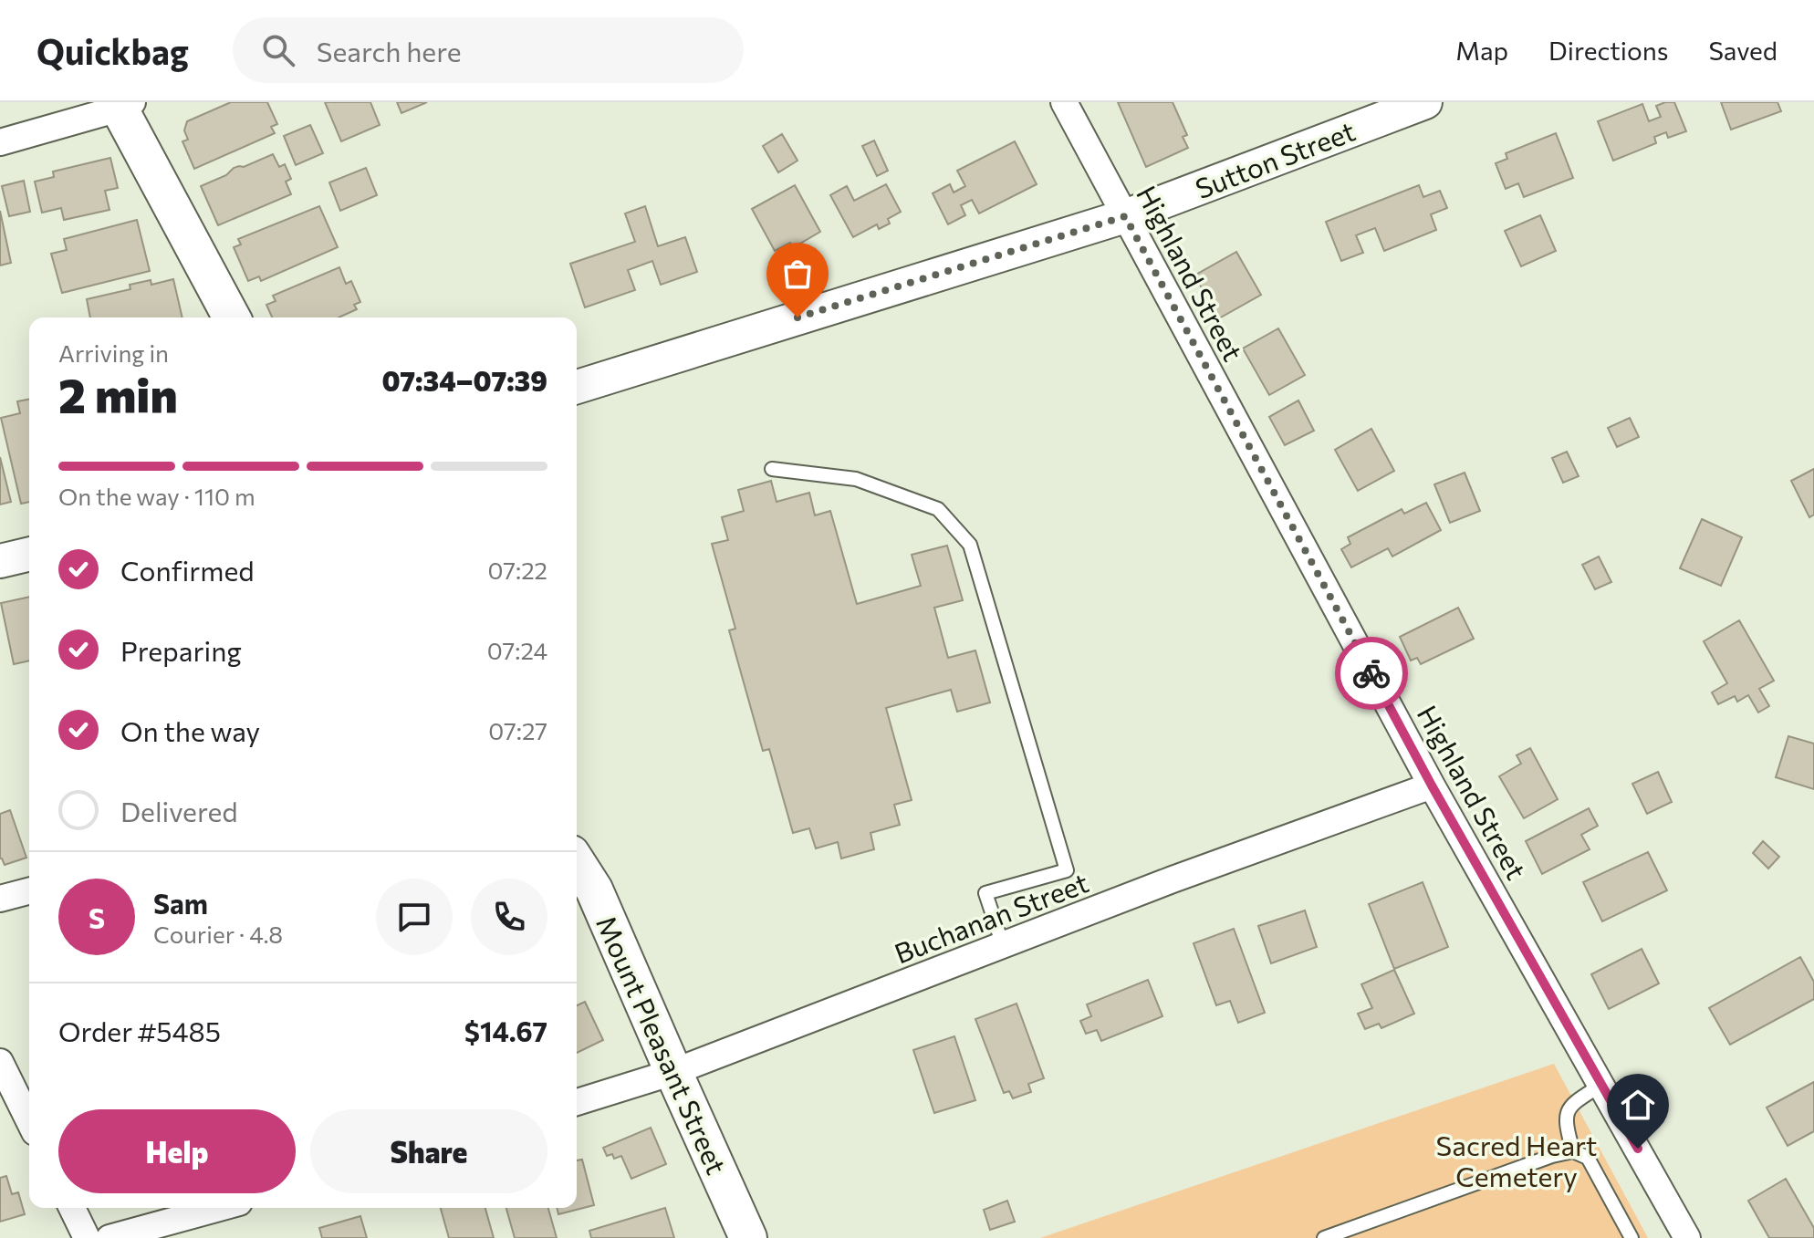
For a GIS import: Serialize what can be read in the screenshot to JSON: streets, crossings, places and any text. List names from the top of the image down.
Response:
{
  "streets": {
    "main road": ["Mount Pleasant Street"],
    "street": ["Sutton Street", "Highland Street", "Buchanan Street"]
  },
  "crossings": [
    ["Sutton Street", "Highland Street"],
    ["Highland Street", "Buchanan Street"],
    ["Buchanan Street", "Mount Pleasant Street"]
  ],
  "parks": ["Sacred Heart Cemetery"],
  "page": {
    "header": "Quickbag",
    "search": "Search here",
    "nav": ["Map", "Directions", "Saved"],
    "heading": ["2 min", "Arriving in", "07:34–07:39"],
    "panel": [
      "Sam",
      "Courier · 4.8",
      "Order #5485",
      "$14.67"
    ],
    "bar": "On the way · 110 m",
    "list": [
      ["Confirmed", "07:22"],
      ["Preparing", "07:24"],
      ["On the way", "07:27"],
      "Delivered"
    ],
    "round": "S",
    "buttons": ["Help", "Share"]
  }
}
